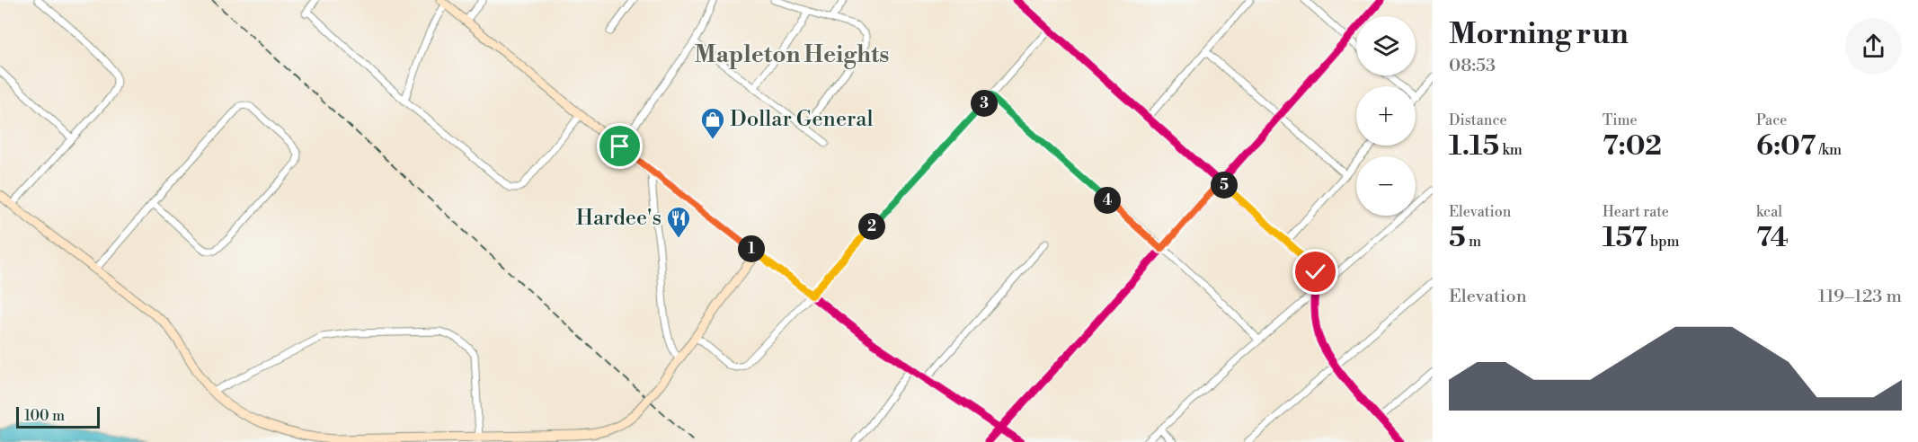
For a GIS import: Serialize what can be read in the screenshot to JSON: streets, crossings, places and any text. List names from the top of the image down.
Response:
{
  "districts": ["Mapleton Heights"],
  "places": {
    "shop": ["Dollar General"],
    "restaurant": ["Hardee's"]
  },
  "scale_bar": "100 m",
  "page": {
    "heading": ["Morning run", "08:53"],
    "map_buttons": ["+", "−"],
    "pins": [
      "3",
      "5",
      "4",
      "2",
      "1"
    ],
    "stats": [
      ["Distance", "1.15 km"],
      ["Time", "7:02"],
      ["Pace", "6:07 /km"],
      ["Elevation", "5 m"],
      ["Heart rate", "157 bpm"],
      ["kcal", "74"]
    ],
    "chart": ["Elevation", "119–123 m"],
    "scale": "100 m"
  }
}
